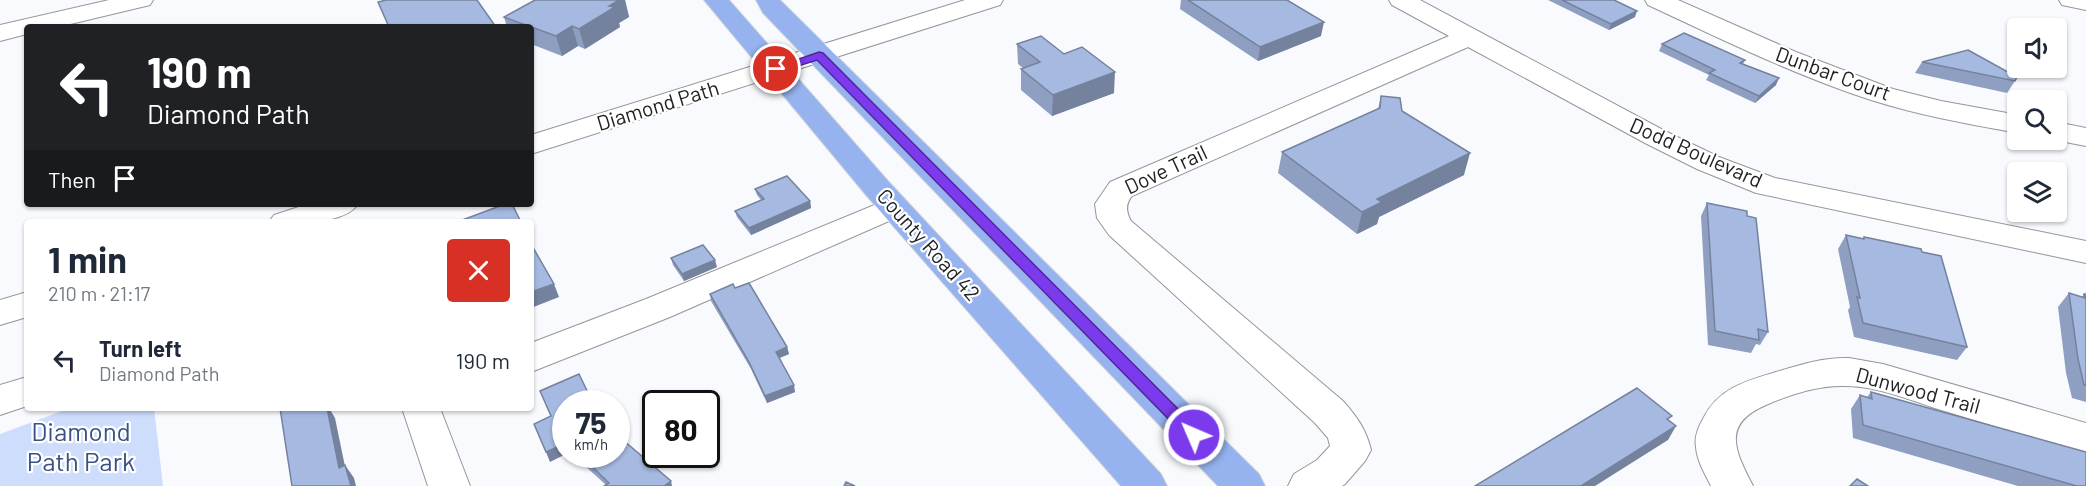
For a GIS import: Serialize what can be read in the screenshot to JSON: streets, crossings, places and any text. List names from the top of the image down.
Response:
{
  "streets": {
    "highway": ["County Road 42"],
    "street": [
      "Dunbar Court",
      "Diamond Path",
      "Dodd Boulevard",
      "Dove Trail",
      "Dunwood Trail"
    ]
  },
  "crossings": [
    ["Diamond Path", "County Road 42"],
    ["Dodd Boulevard", "Dove Trail"]
  ],
  "parks": ["Diamond Path Park"],
  "page": {
    "turn": ["190 m", "Diamond Path"],
    "then": "Then",
    "heading": ["1 min", "210 m · 21:17"],
    "list": [
      {
        "name": "Turn left",
        "note": "Diamond Path",
        "value": "190 m"
      }
    ],
    "speed": "75 km/h",
    "limit": "80"
  }
}
